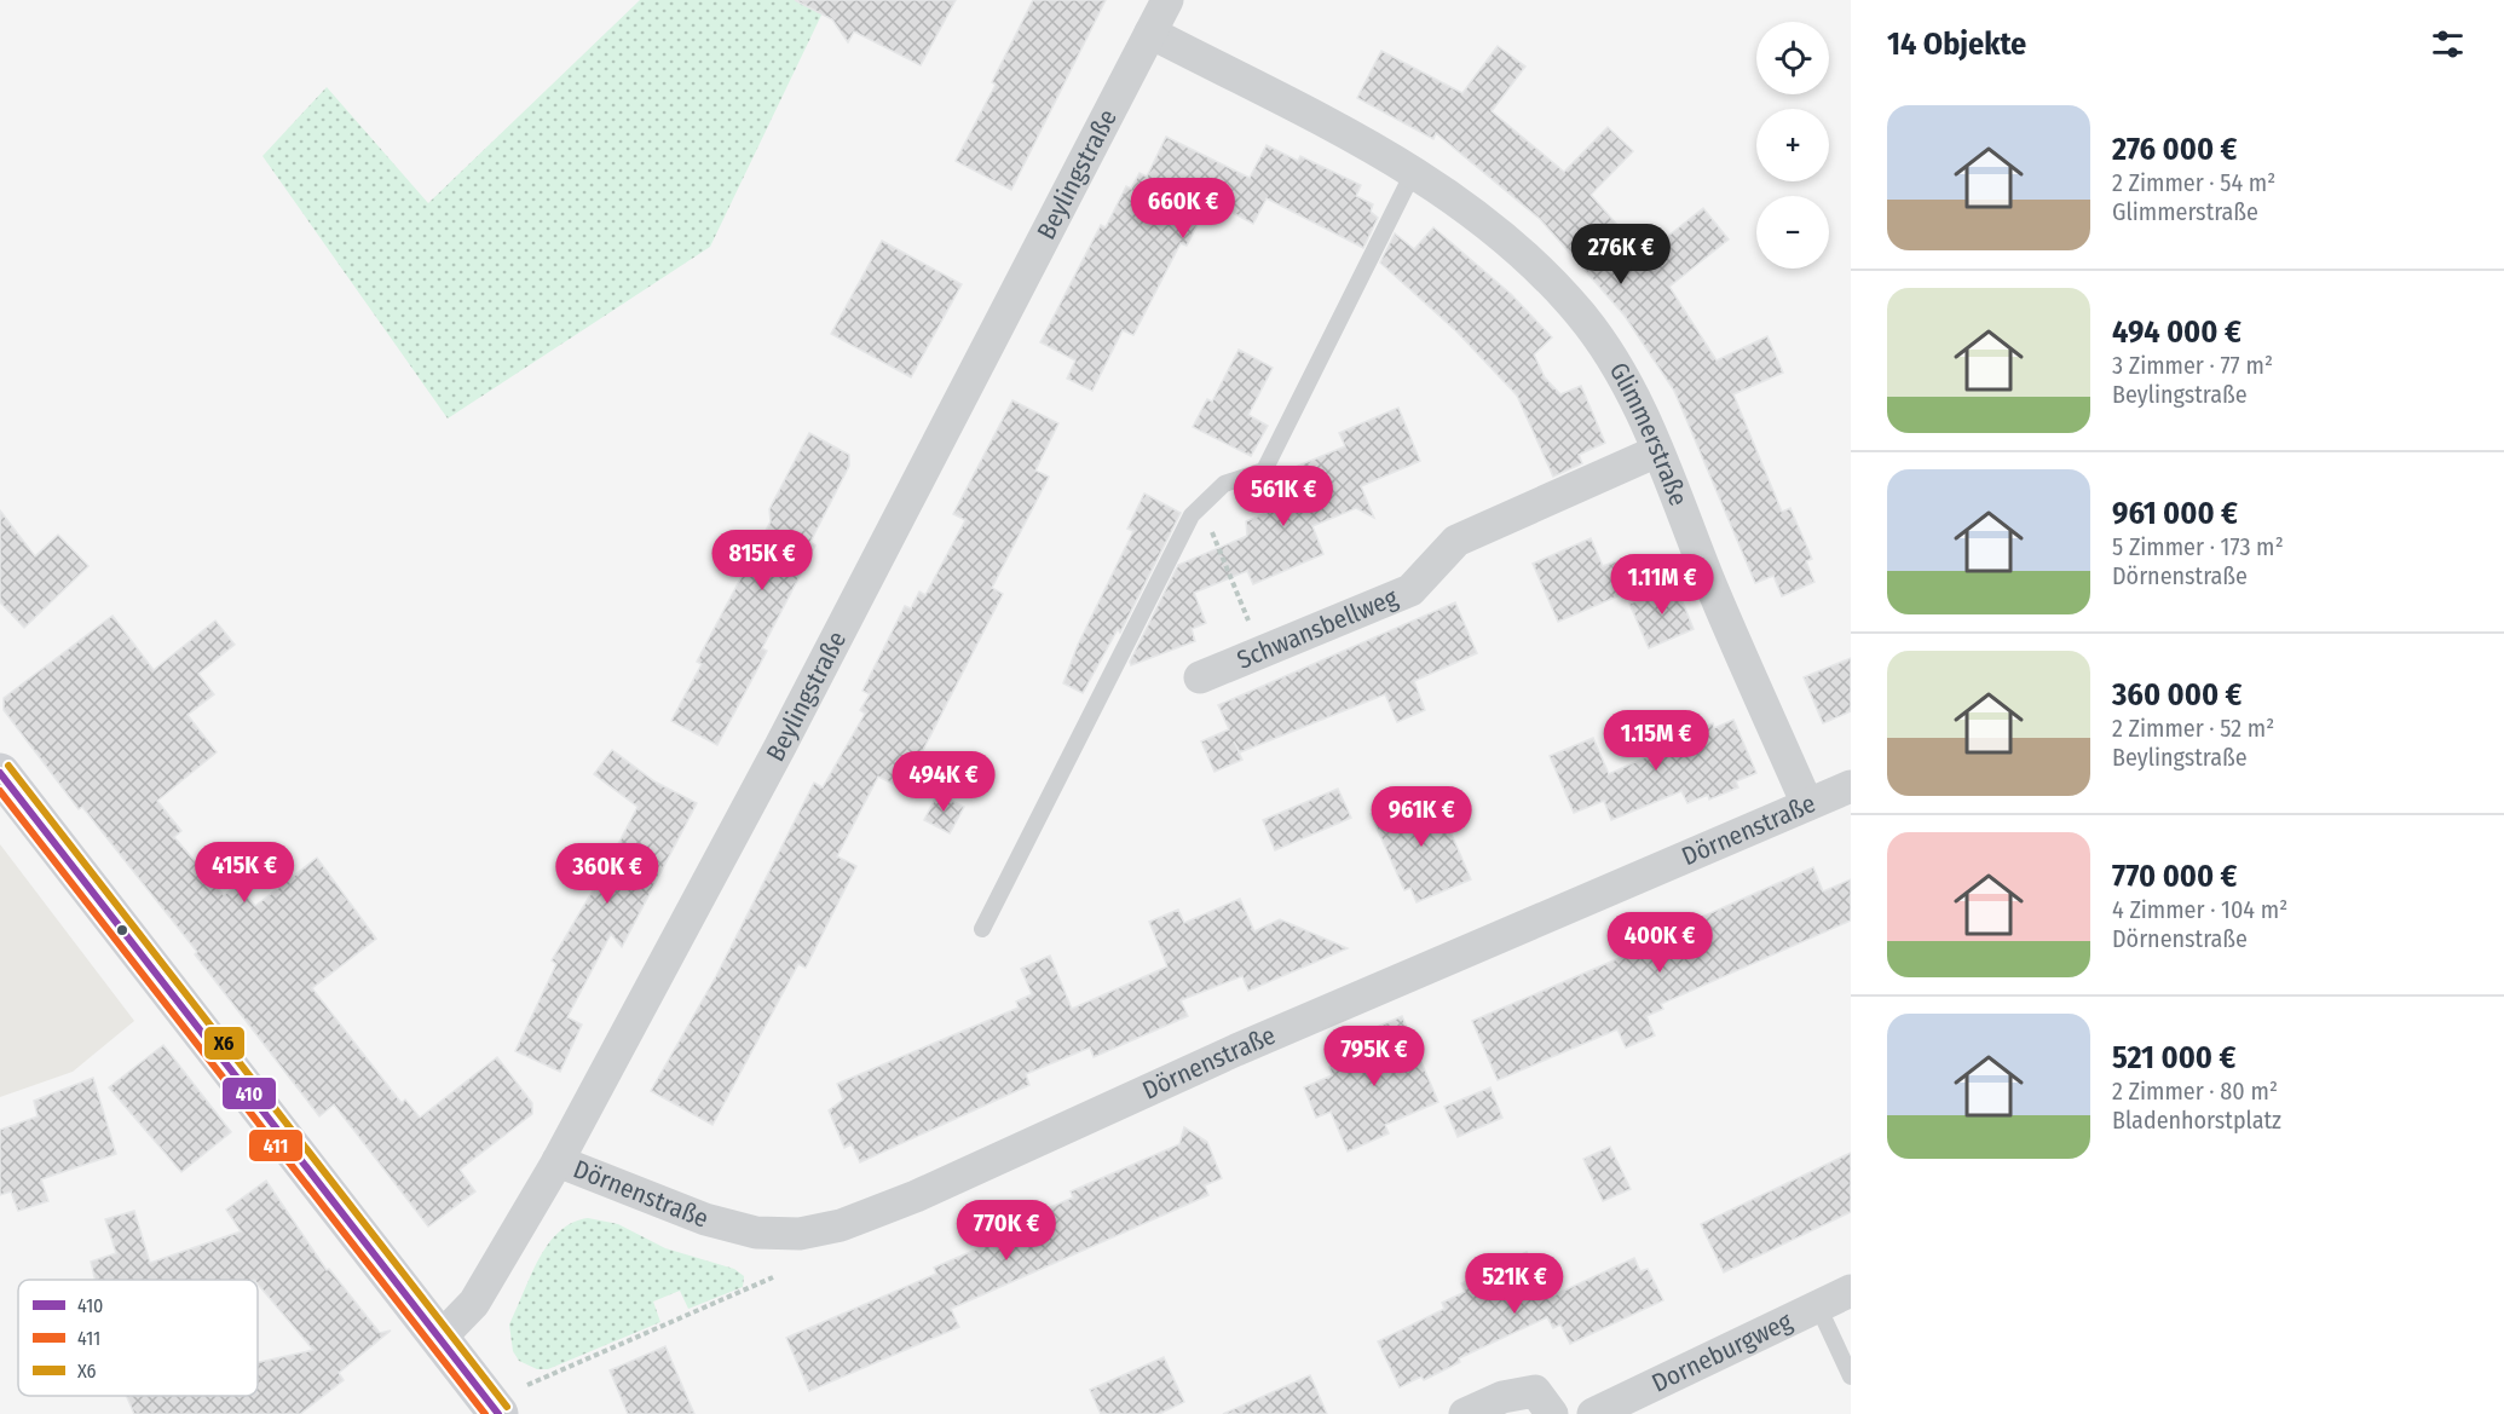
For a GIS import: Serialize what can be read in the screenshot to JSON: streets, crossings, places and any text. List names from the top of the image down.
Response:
{
  "streets": {
    "street": [
      "Beylingstraße",
      "Glimmerstraße",
      "Schwansbellweg",
      "Dörnenstraße",
      "Dorneburgweg"
    ]
  },
  "crossings": [
    ["Beylingstraße", "Glimmerstraße"],
    ["Beylingstraße", "Dörnenstraße"],
    ["Glimmerstraße", "Schwansbellweg"],
    ["Glimmerstraße", "Dörnenstraße"]
  ],
  "lines": ["transit line X6", "transit line 410", "transit line 411"],
  "legend": ["410", "411", "X6"],
  "page": {
    "heading": "14 Objekte",
    "map_buttons": ["+", "−"],
    "list": [
      {
        "name": "276 000 €",
        "note": "2 Zimmer · 54 m² · Glimmerstraße"
      },
      {
        "name": "494 000 €",
        "note": "3 Zimmer · 77 m² · Beylingstraße"
      },
      {
        "name": "961 000 €",
        "note": "5 Zimmer · 173 m² · Dörnenstraße"
      },
      {
        "name": "360 000 €",
        "note": "2 Zimmer · 52 m² · Beylingstraße"
      },
      {
        "name": "770 000 €",
        "note": "4 Zimmer · 104 m² · Dörnenstraße"
      },
      {
        "name": "521 000 €",
        "note": "2 Zimmer · 80 m² · Bladenhorstplatz"
      }
    ],
    "price": [
      "660K €",
      "276K €",
      "561K €",
      "815K €",
      "1.11M €",
      "1.15M €",
      "494K €",
      "961K €",
      "415K €",
      "360K €",
      "400K €",
      "795K €",
      "770K €",
      "521K €"
    ]
  }
}
